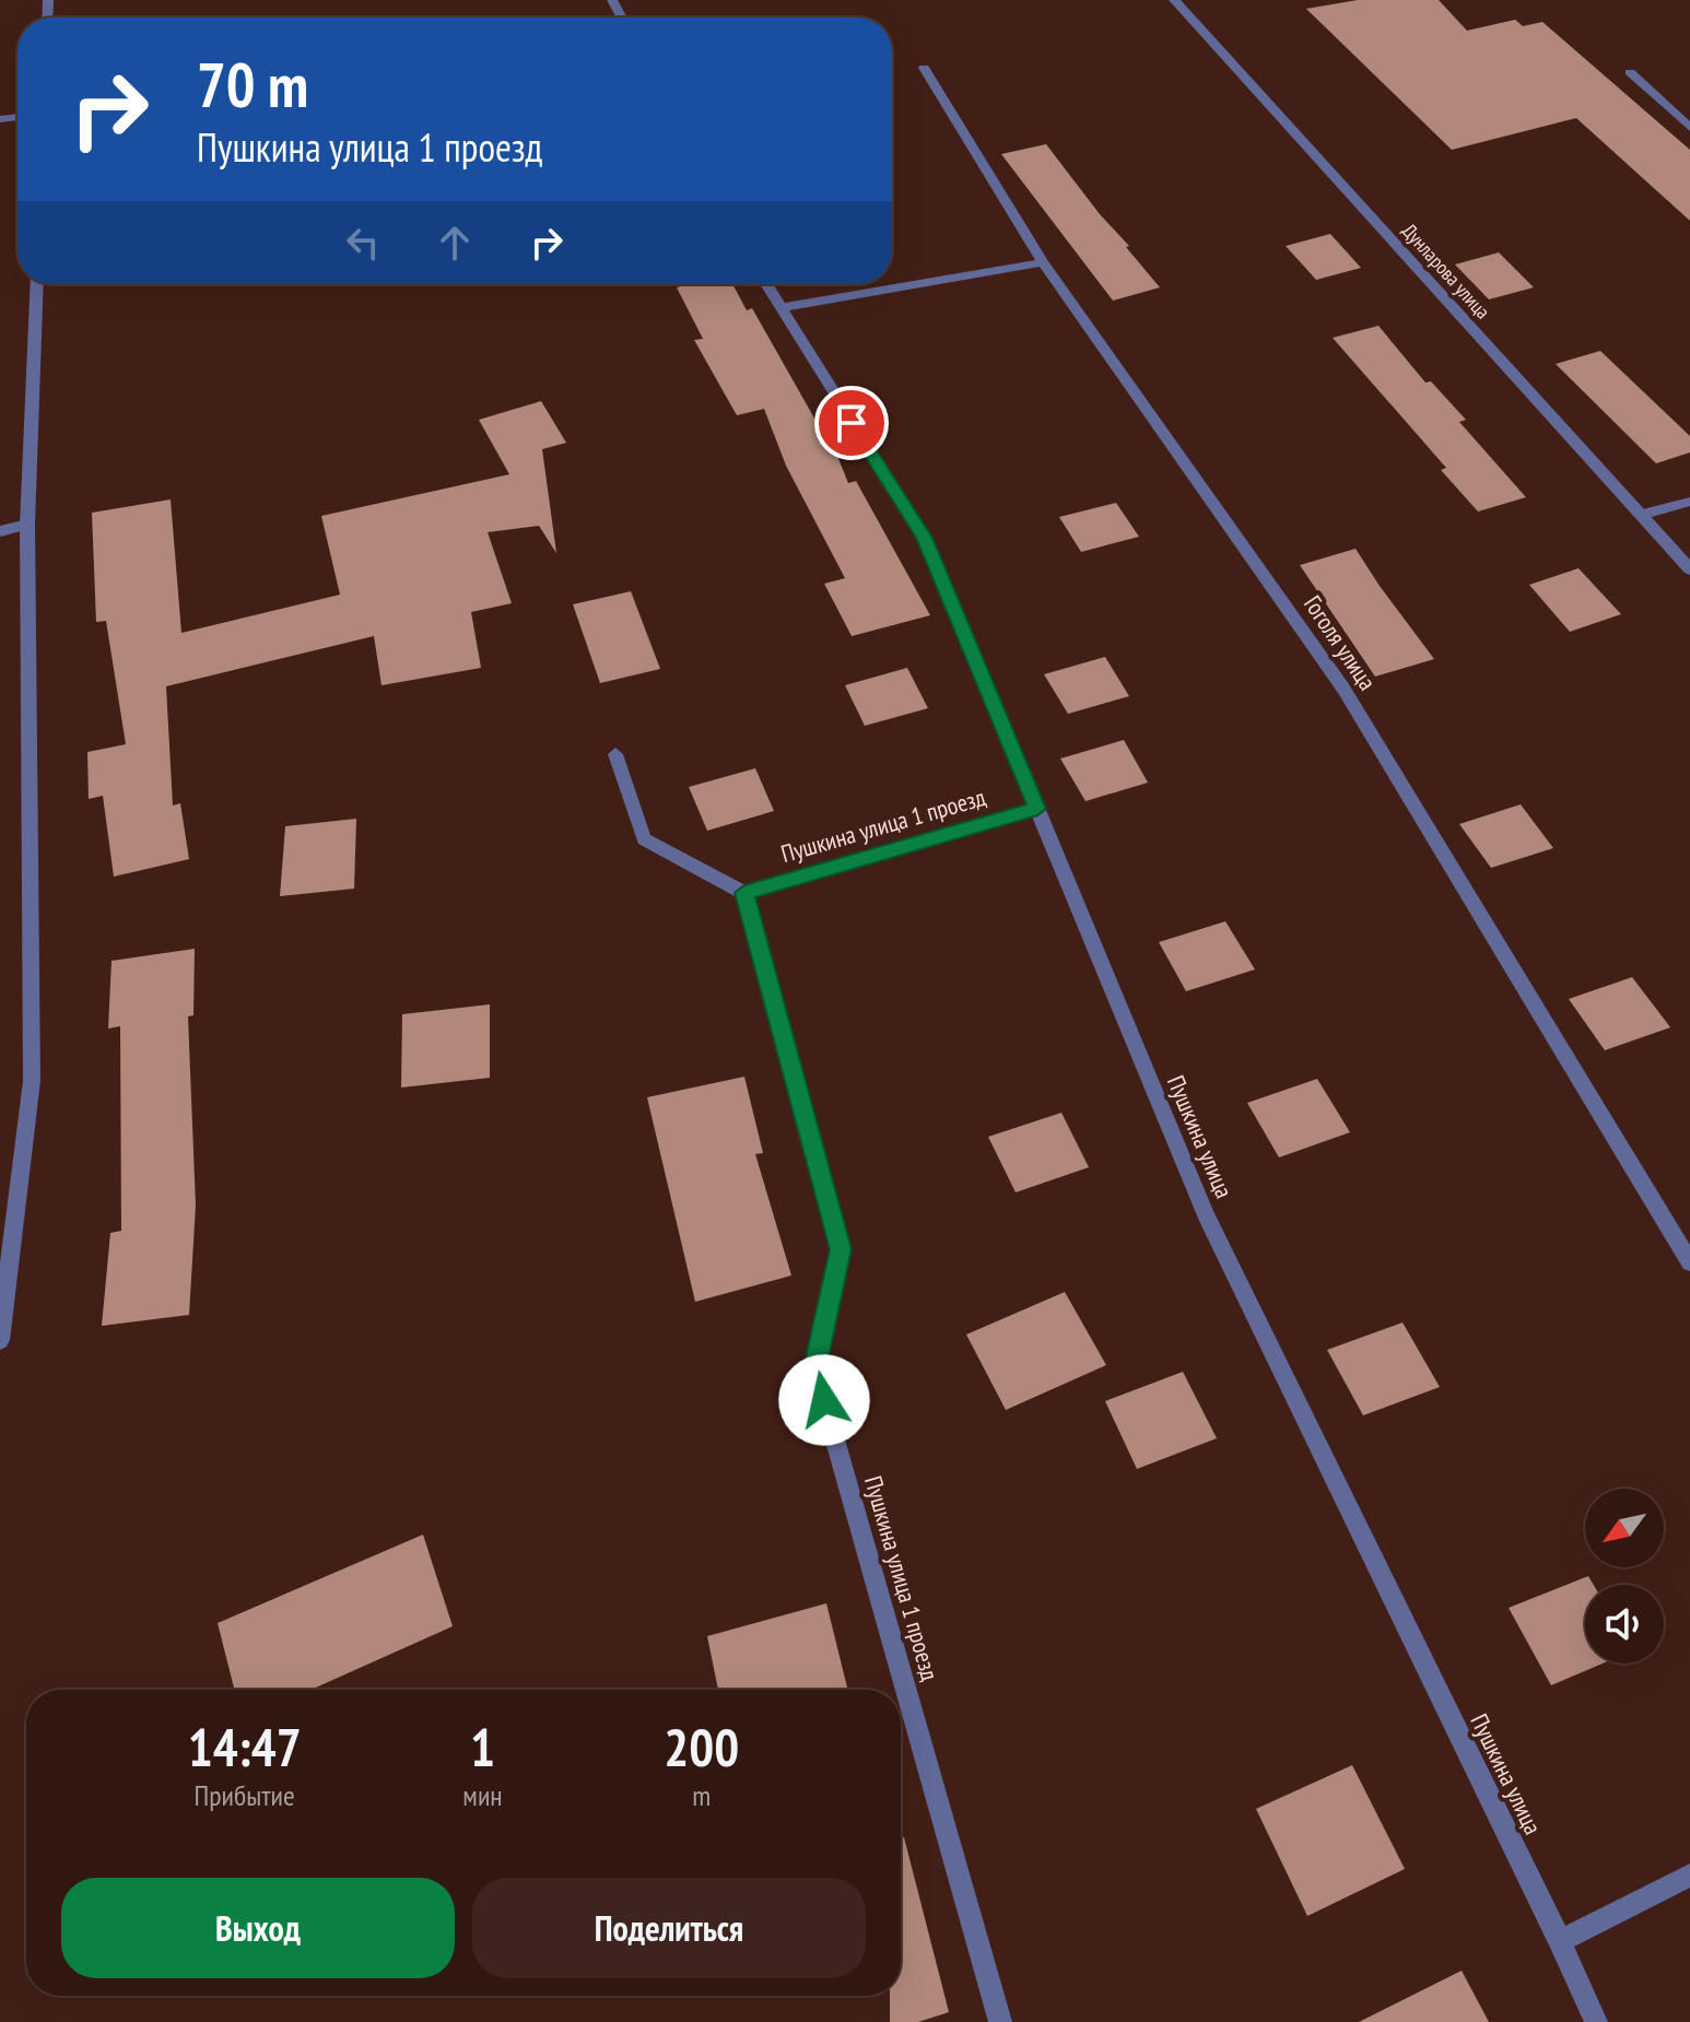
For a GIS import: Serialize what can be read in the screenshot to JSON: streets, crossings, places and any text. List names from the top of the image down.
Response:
{
  "streets": {
    "street": [
      "Дунларова улица",
      "Гоголя улица",
      "Пушкина улица 1 проезд",
      "Пушкина улица"
    ]
  },
  "crossings": [
    ["Пушкина улица 1 проезд", "Пушкина улица"]
  ],
  "north": "bottom left",
  "page": {
    "turn": ["70 m", "Пушкина улица 1 проезд"],
    "eta": [
      "14:47",
      "Прибытие",
      "1",
      "мин",
      "200",
      "m"
    ],
    "buttons": ["Выход", "Поделиться"]
  }
}
